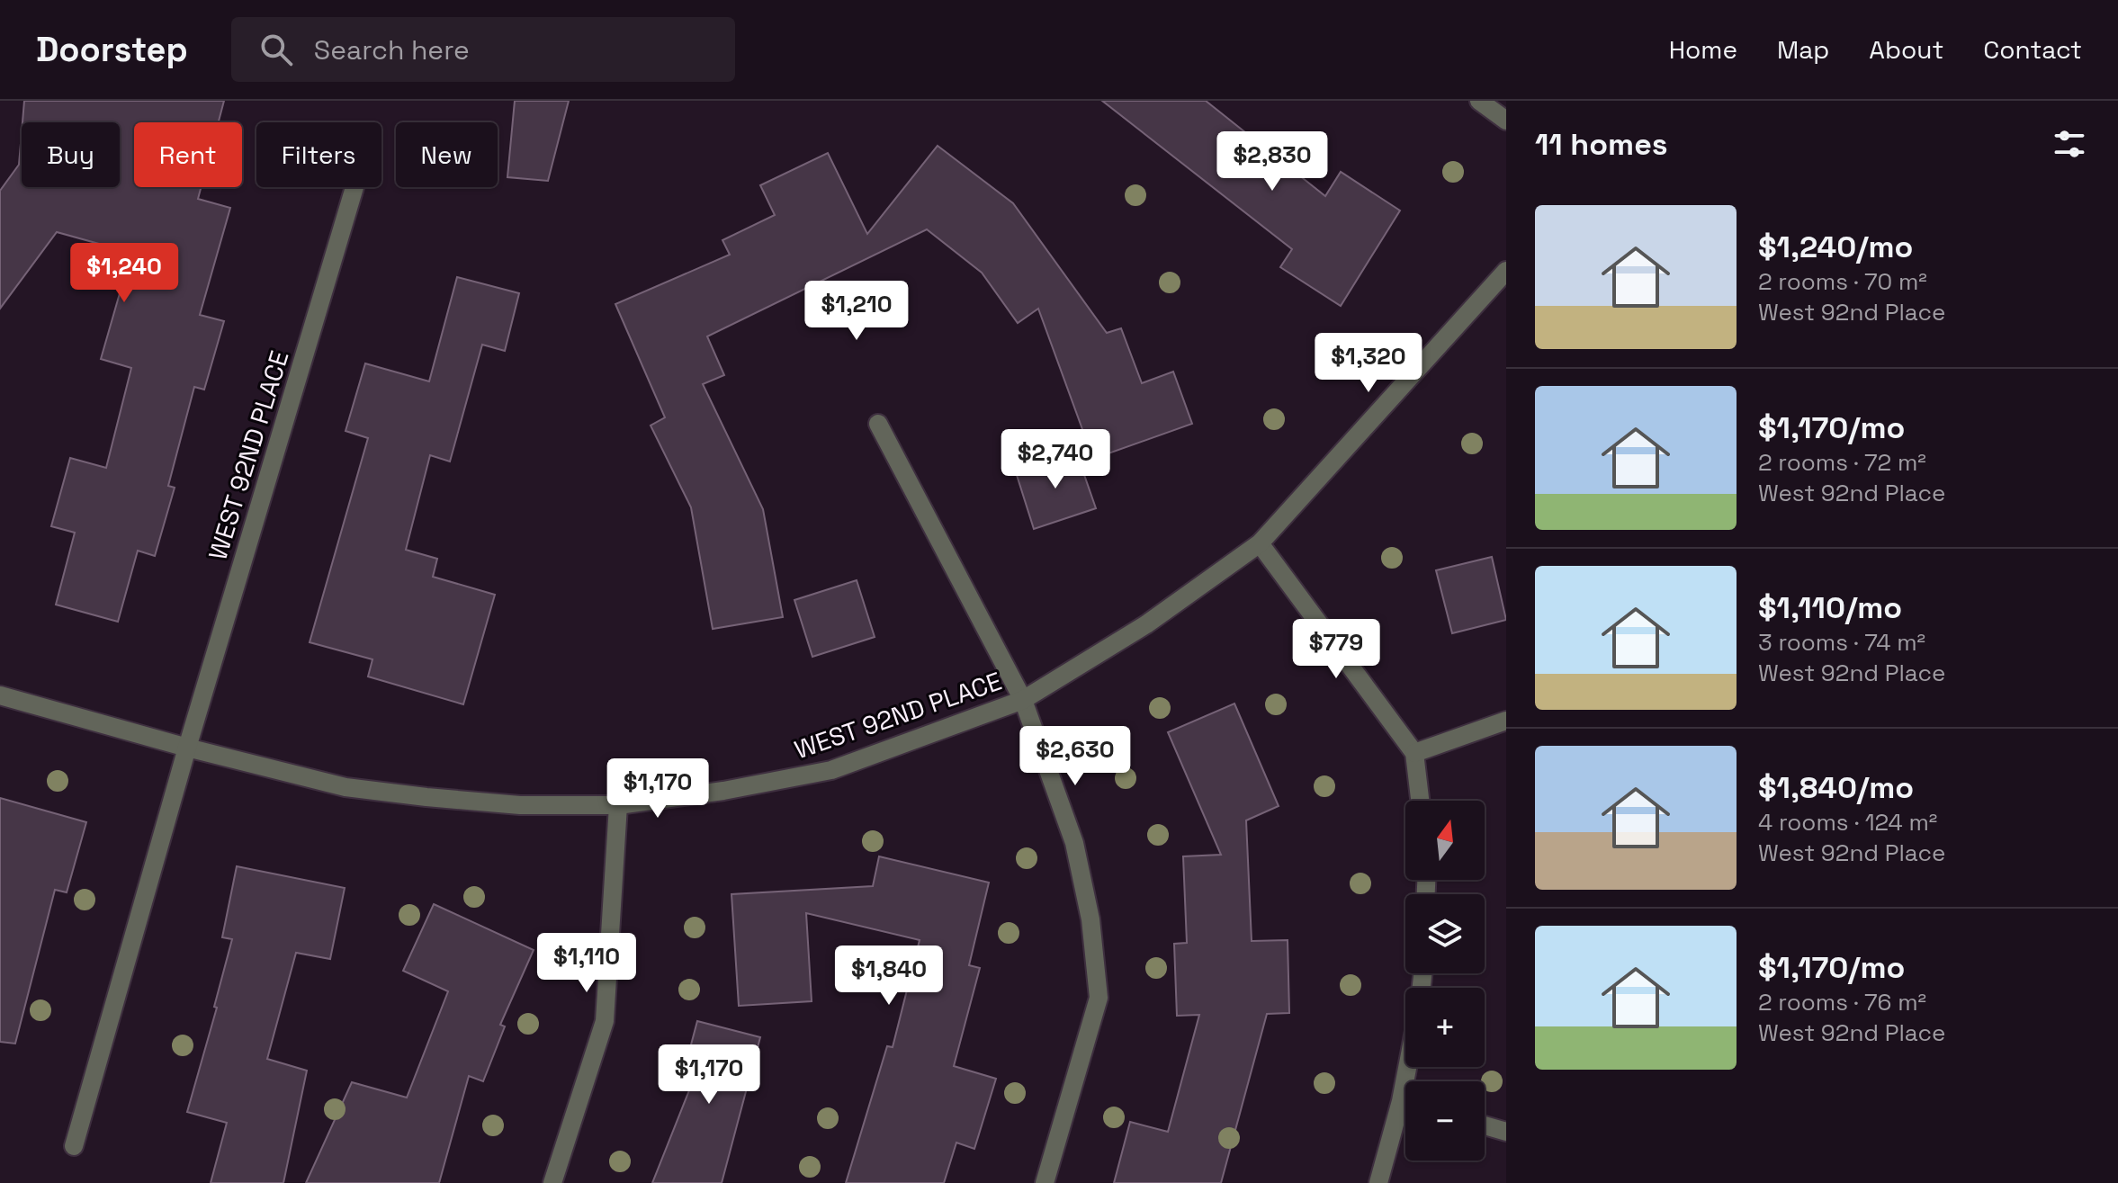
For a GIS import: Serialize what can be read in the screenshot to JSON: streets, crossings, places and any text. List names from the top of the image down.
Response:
{
  "streets": {
    "street": ["WEST 92ND PLACE"]
  },
  "north": "top",
  "page": {
    "header": "Doorstep",
    "search": "Search here",
    "nav": [
      "Home",
      "Map",
      "About",
      "Contact"
    ],
    "heading": "11 homes",
    "chip": [
      "Buy",
      "Rent",
      "Filters",
      "New"
    ],
    "price": [
      "$2,830",
      "$1,240",
      "$1,210",
      "$1,320",
      "$2,740",
      "$779",
      "$2,630",
      "$1,170",
      "$1,110",
      "$1,840",
      "$1,170"
    ],
    "list": [
      {
        "name": "$1,240/mo",
        "note": "2 rooms · 70 m² · West 92nd Place"
      },
      {
        "name": "$1,170/mo",
        "note": "2 rooms · 72 m² · West 92nd Place"
      },
      {
        "name": "$1,110/mo",
        "note": "3 rooms · 74 m² · West 92nd Place"
      },
      {
        "name": "$1,840/mo",
        "note": "4 rooms · 124 m² · West 92nd Place"
      },
      {
        "name": "$1,170/mo",
        "note": "2 rooms · 76 m² · West 92nd Place"
      }
    ],
    "map_buttons": ["+", "−"]
  }
}
